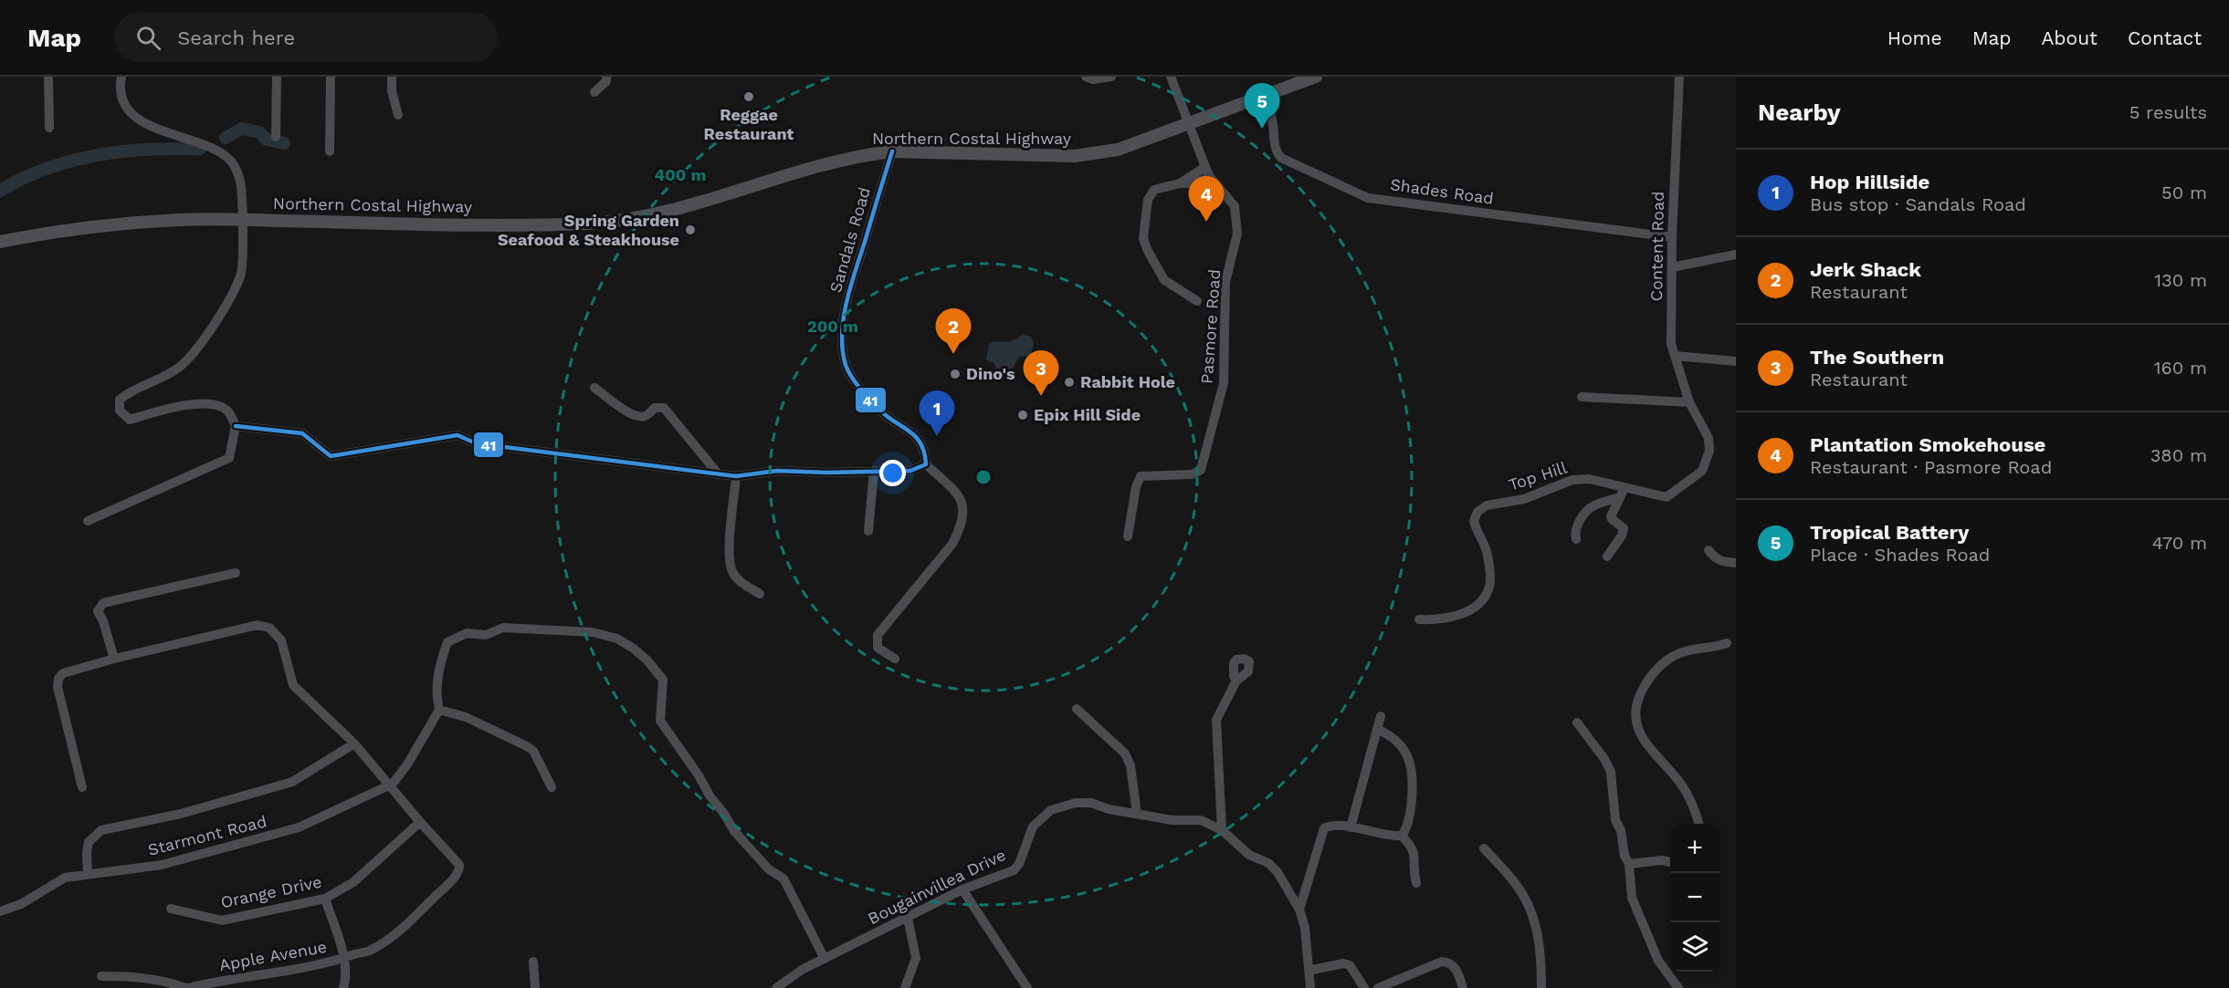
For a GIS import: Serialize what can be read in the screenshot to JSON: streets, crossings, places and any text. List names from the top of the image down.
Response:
{
  "streets": {
    "main road": ["Northern Costal Highway"],
    "street": [
      "Shades Road",
      "Sandals Road",
      "Content Road",
      "Pasmore Road",
      "Top Hill",
      "Starmont Road",
      "Bougainvillea Drive",
      "Orange Drive",
      "Apple Avenue"
    ]
  },
  "crossings": [
    ["Northern Costal Highway", "Shades Road"],
    ["Northern Costal Highway", "Sandals Road"],
    ["Northern Costal Highway", "Pasmore Road"],
    ["Shades Road", "Content Road"],
    ["Content Road", "Top Hill"],
    ["Orange Drive", "Apple Avenue"]
  ],
  "places": [
    "Reggae Restaurant",
    "Spring Garden Seafood & Steakhouse",
    "Dino's",
    "Rabbit Hole",
    "Epix Hill Side"
  ],
  "lines": ["transit line 41"],
  "page": {
    "header": "Map",
    "search": "Search here",
    "nav": [
      "Home",
      "Map",
      "About",
      "Contact"
    ],
    "heading": ["Nearby", "5 results"],
    "pins": [
      "5",
      "4",
      "2",
      "3",
      "1"
    ],
    "list": [
      {
        "mark": "1",
        "name": "Hop Hillside",
        "note": "Bus stop · Sandals Road",
        "value": "50 m"
      },
      {
        "mark": "2",
        "name": "Jerk Shack",
        "note": "Restaurant",
        "value": "130 m"
      },
      {
        "mark": "3",
        "name": "The Southern",
        "note": "Restaurant",
        "value": "160 m"
      },
      {
        "mark": "4",
        "name": "Plantation Smokehouse",
        "note": "Restaurant · Pasmore Road",
        "value": "380 m"
      },
      {
        "mark": "5",
        "name": "Tropical Battery",
        "note": "Place · Shades Road",
        "value": "470 m"
      }
    ],
    "map_buttons": ["+", "−"]
  },
  "rings": ["400 m", "200 m"]
}
